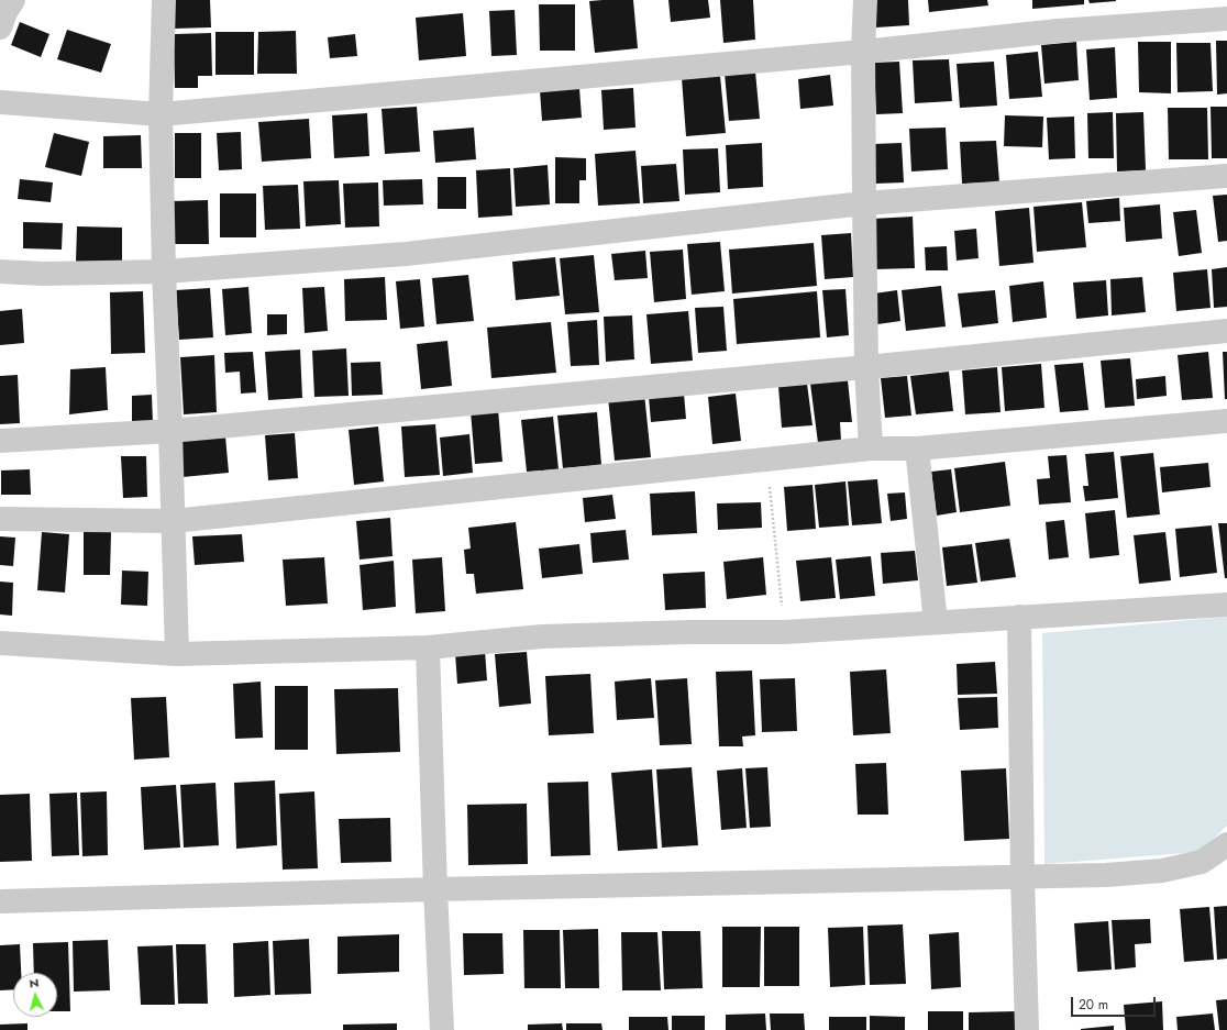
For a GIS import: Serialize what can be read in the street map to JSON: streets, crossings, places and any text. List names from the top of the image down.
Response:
{
  "scale_bar": "20 m",
  "north": "top"
}
